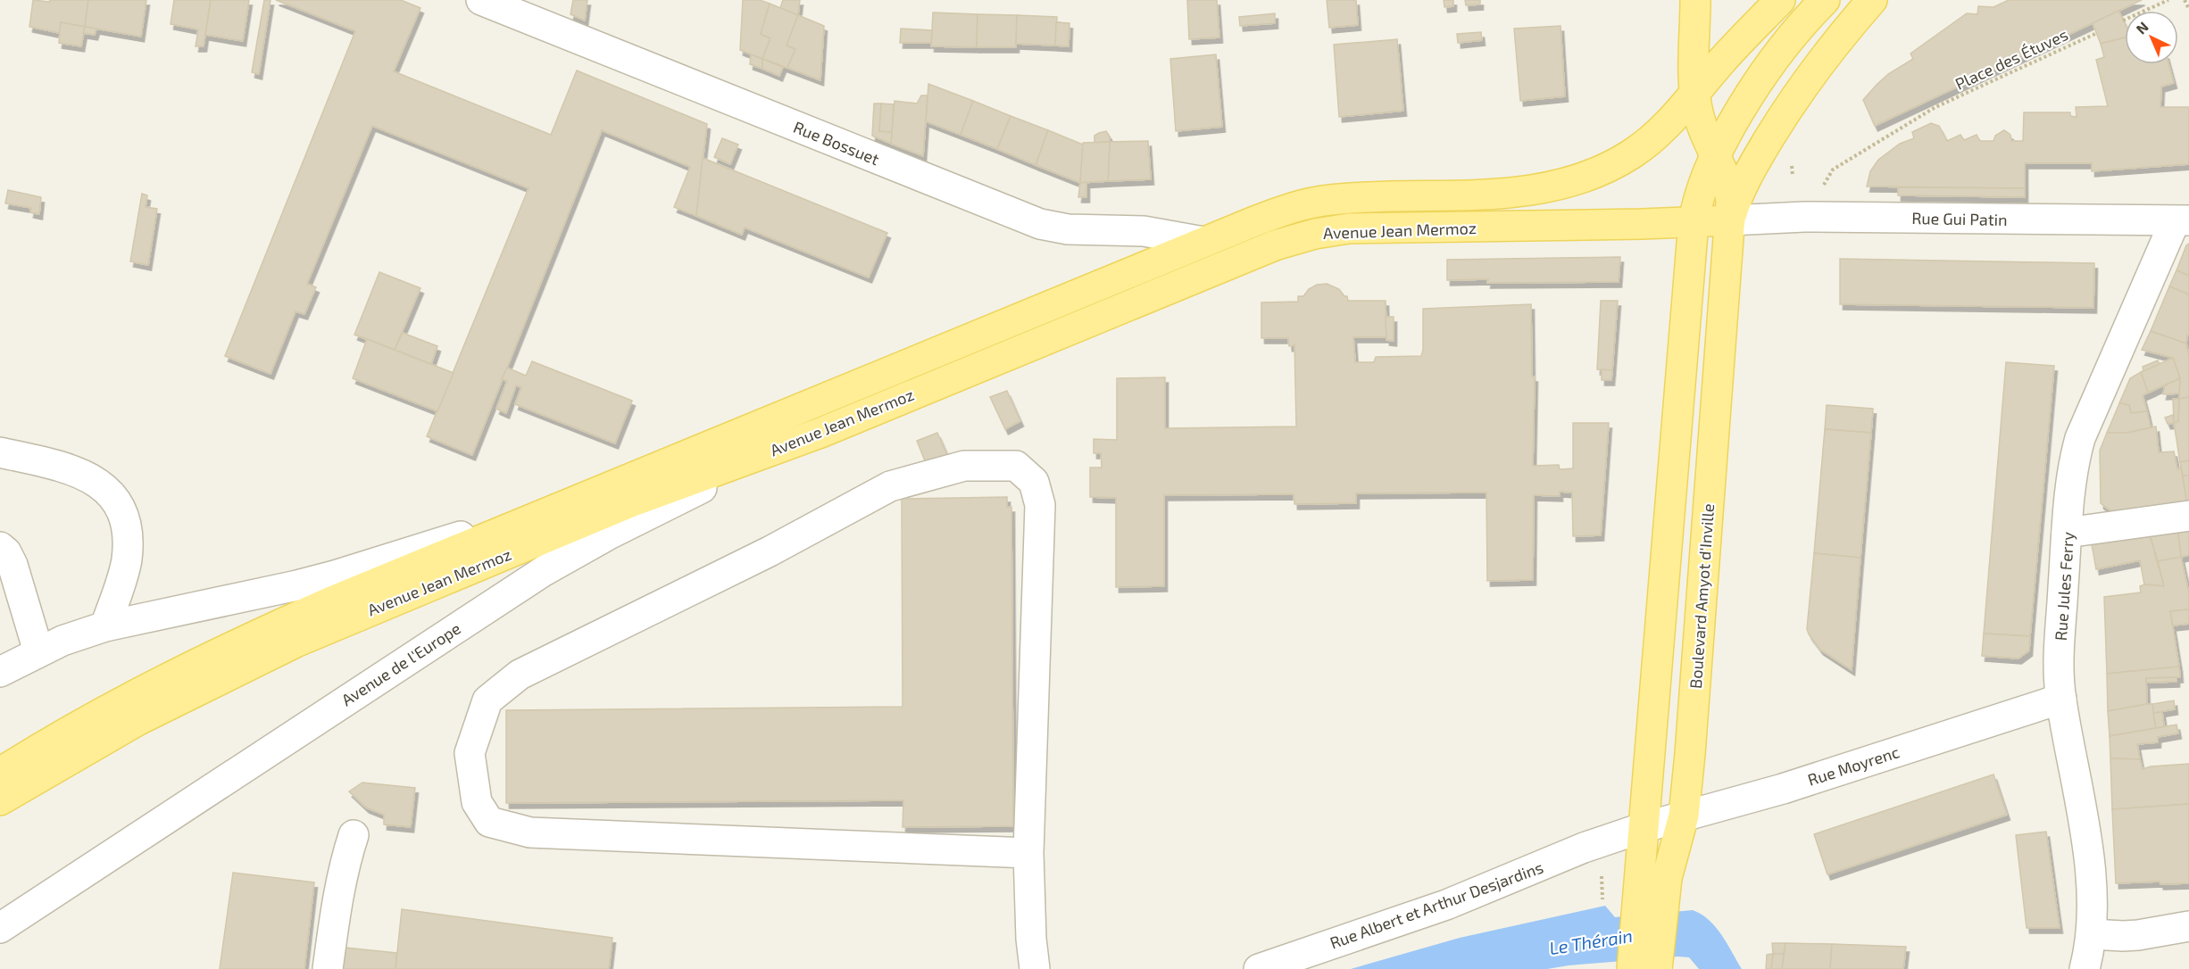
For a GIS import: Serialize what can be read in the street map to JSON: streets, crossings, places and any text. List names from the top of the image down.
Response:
{
  "streets": {
    "main road": ["Avenue Jean Mermoz", "Boulevard Amyot d'Inville"],
    "street": [
      "Rue Bossuet",
      "Rue Gui Patin",
      "Rue Jules Ferry",
      "Avenue de l'Europe",
      "Rue Moyrenc",
      "Rue Albert et Arthur Desjardins"
    ],
    "path": ["Place des Étuves"]
  },
  "crossings": [
    ["Place des Étuves", "Rue Gui Patin"],
    ["Rue Bossuet", "Avenue Jean Mermoz"],
    ["Rue Gui Patin", "Avenue Jean Mermoz"],
    ["Rue Gui Patin", "Rue Jules Ferry"],
    ["Rue Gui Patin", "Boulevard Amyot d'Inville"],
    ["Avenue Jean Mermoz", "Boulevard Amyot d'Inville"],
    ["Avenue Jean Mermoz", "Avenue de l'Europe"],
    ["Rue Jules Ferry", "Rue Moyrenc"],
    ["Boulevard Amyot d'Inville", "Rue Moyrenc"],
    ["Boulevard Amyot d'Inville", "Rue Albert et Arthur Desjardins"],
    ["Rue Moyrenc", "Rue Albert et Arthur Desjardins"]
  ],
  "water": ["Le Thérain"],
  "north": "top left"
}
